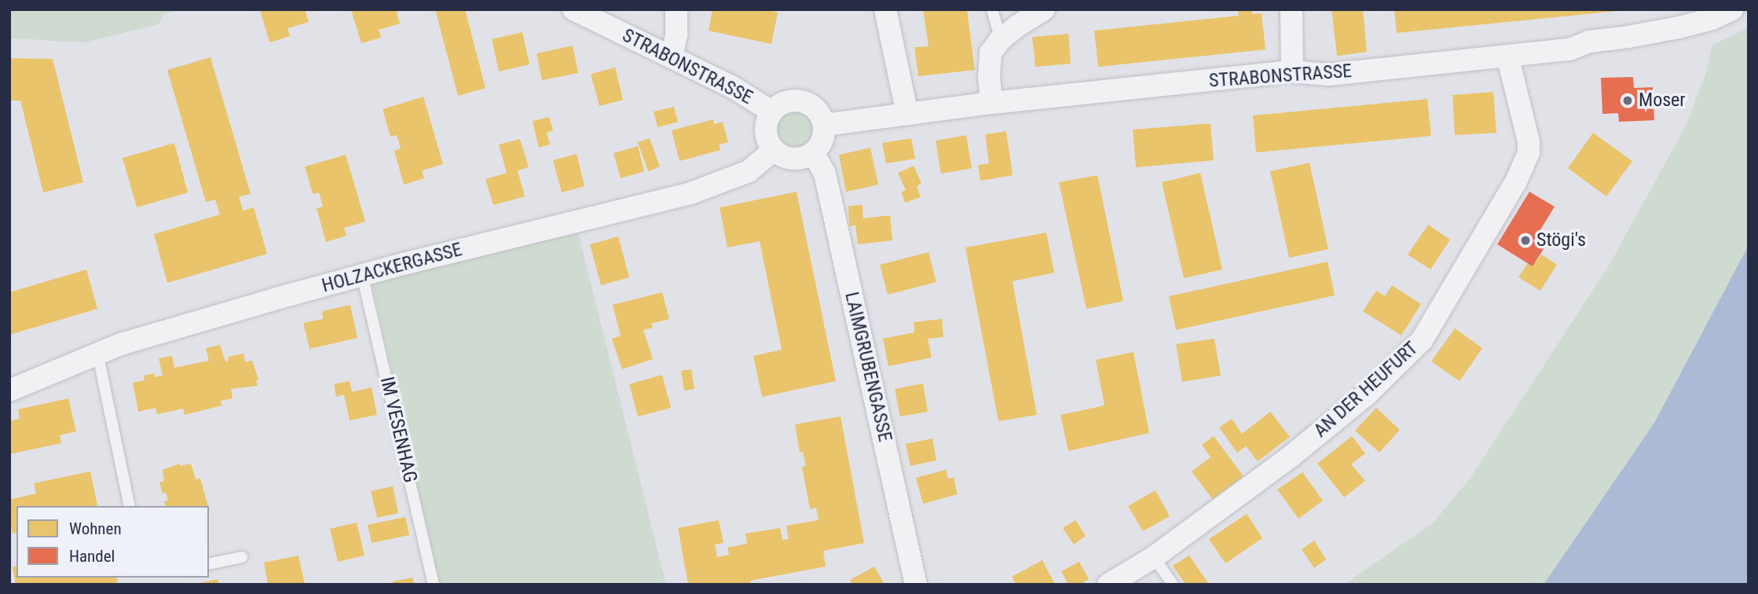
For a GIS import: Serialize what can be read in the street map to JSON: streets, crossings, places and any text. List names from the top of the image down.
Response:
{
  "streets": {
    "street": [
      "STRABONSTRASSE",
      "HOLZACKERGASSE",
      "LAIMGRUBENGASSE",
      "AN DER HEUFURT"
    ],
    "lane": ["IM VESENHAG"]
  },
  "crossings": [
    ["STRABONSTRASSE", "HOLZACKERGASSE"],
    ["STRABONSTRASSE", "LAIMGRUBENGASSE"],
    ["STRABONSTRASSE", "AN DER HEUFURT"],
    ["HOLZACKERGASSE", "LAIMGRUBENGASSE"],
    ["HOLZACKERGASSE", "IM VESENHAG"]
  ],
  "places": ["Moser", "Stögi's"],
  "legend": ["Wohnen", "Handel"]
}
